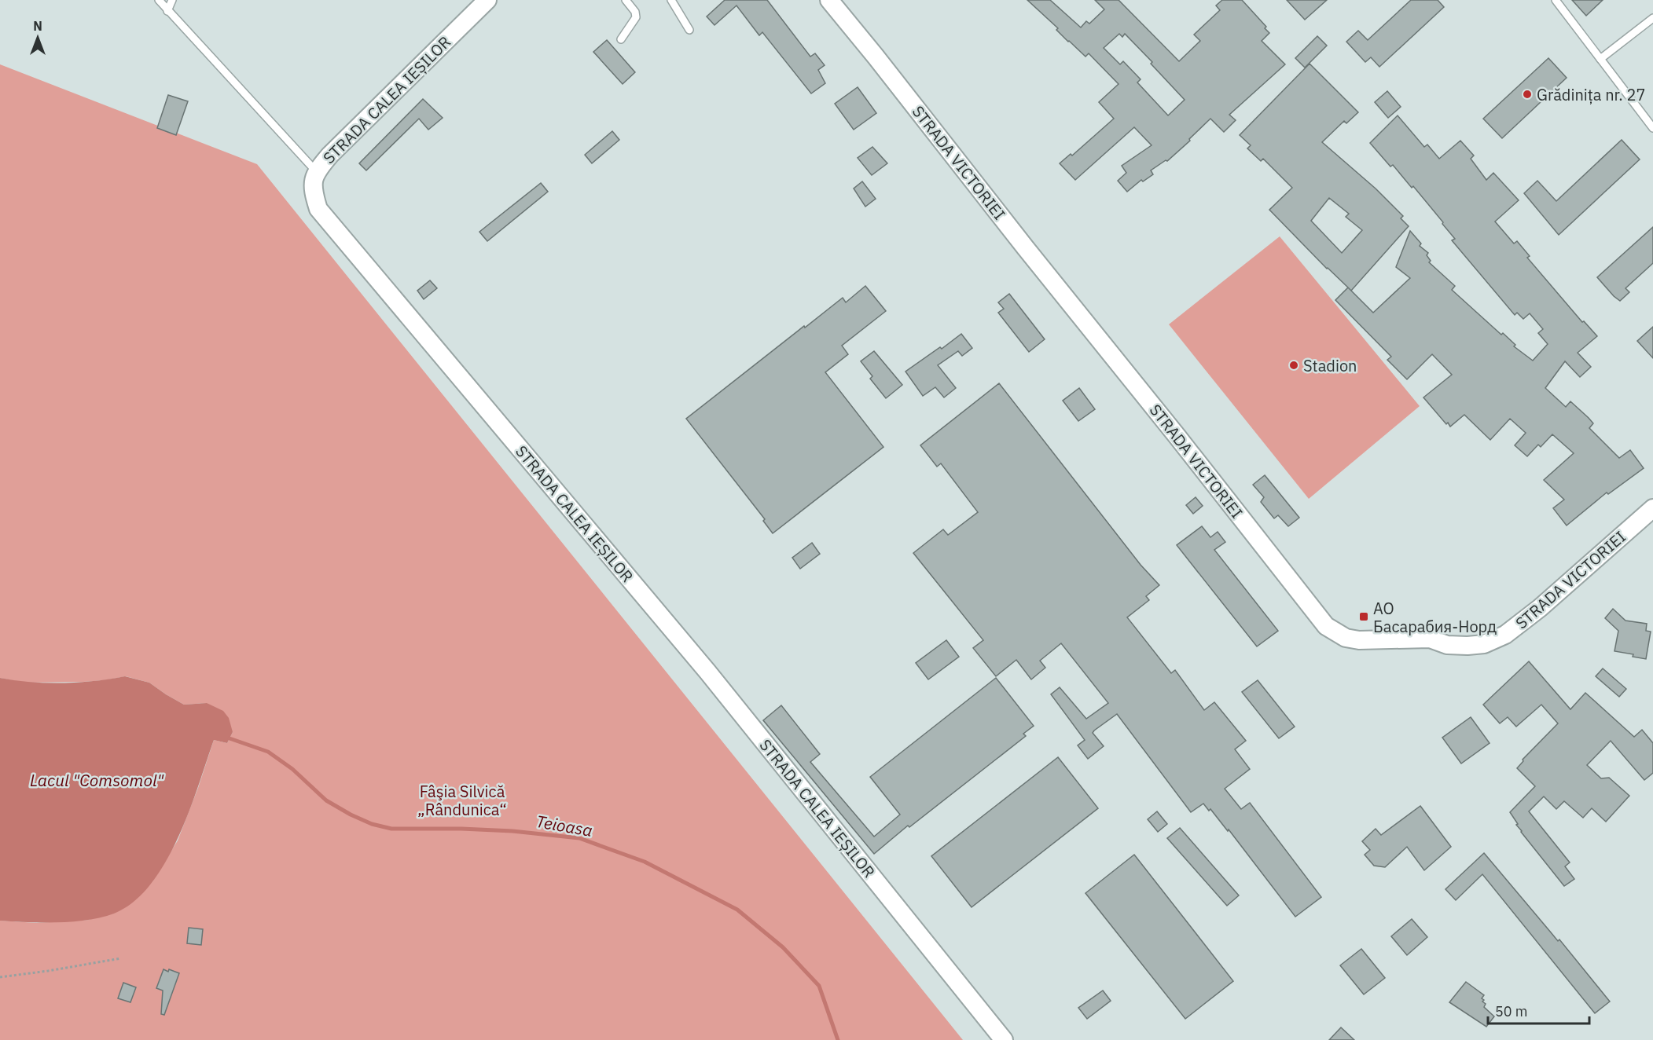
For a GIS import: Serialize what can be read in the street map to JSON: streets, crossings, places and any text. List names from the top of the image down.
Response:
{
  "streets": {
    "street": ["STRADA CALEA IEȘILOR", "STRADA VICTORIEI"]
  },
  "water": ["Lacul \"Comsomol\"", "Teioasa"],
  "parks": ["Fâşia Silvică „Rândunica“"],
  "places": {
    "other": ["Grădinița nr. 27", "Stadion"],
    "transit": ["АО Басарабия-Норд"]
  },
  "scale_bar": "50 m",
  "north": "top"
}
